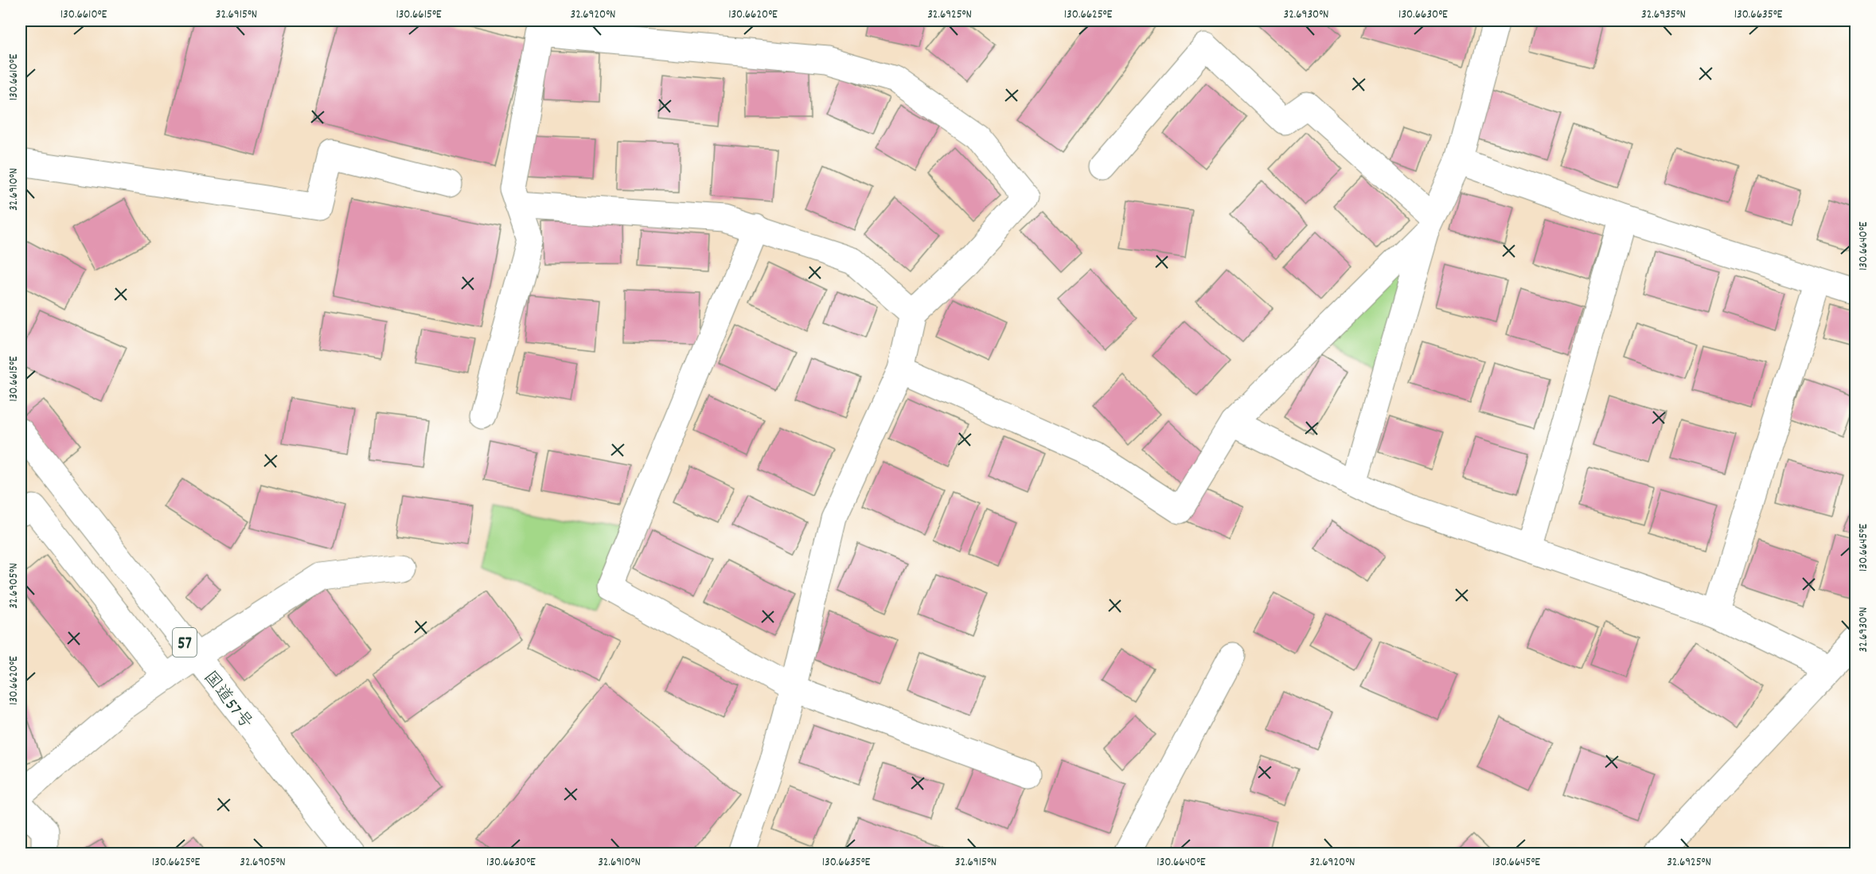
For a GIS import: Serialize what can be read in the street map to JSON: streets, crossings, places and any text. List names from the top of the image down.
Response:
{
  "streets": {
    "main road": ["57", "国道57号"]
  },
  "coordinates": [
    "130.6610°E",
    "32.6915°N",
    "130.6615°E",
    "32.6920°N",
    "130.6620°E",
    "32.6925°N",
    "130.6625°E",
    "32.6930°N",
    "130.6630°E",
    "32.6935°N",
    "130.6635°E",
    "32.6910°N",
    "130.6640°E",
    "130.6645°E",
    "32.6905°N"
  ]
}
